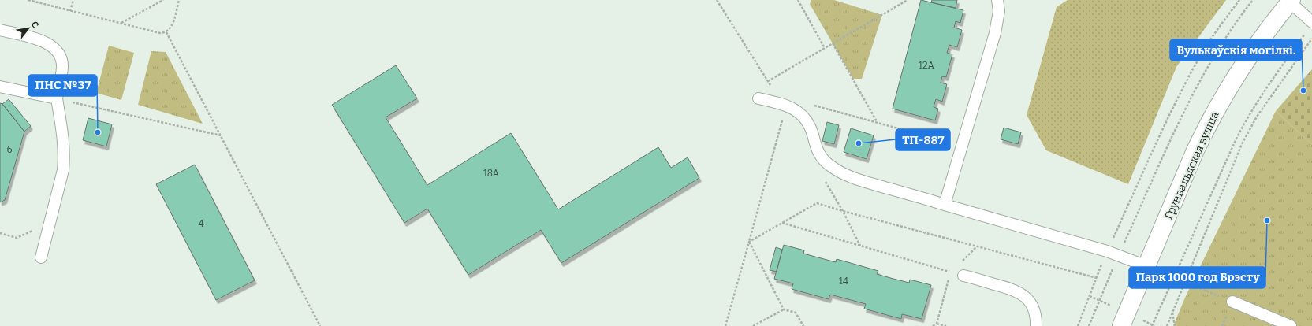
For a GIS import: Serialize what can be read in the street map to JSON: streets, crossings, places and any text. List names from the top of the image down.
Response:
{
  "streets": {
    "street": ["Грунвальдская вуліца"]
  },
  "places": [
    "Вулькаўскія могілкі.",
    "ПНС №37",
    "ТП-887",
    "Парк 1000 год Брэсту"
  ],
  "house_numbers": [
    "12А",
    "6",
    "18А",
    "4",
    "14"
  ],
  "north": "top right"
}
